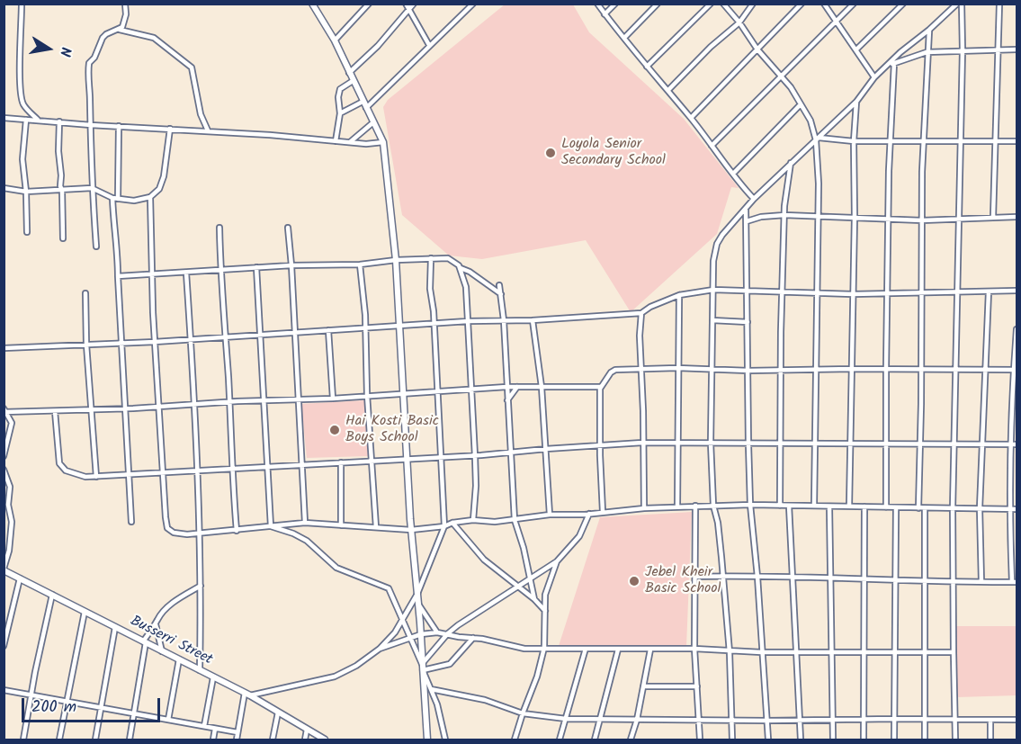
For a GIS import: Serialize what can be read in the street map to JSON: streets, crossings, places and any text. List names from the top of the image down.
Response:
{
  "streets": {
    "main road": ["Busserri Street"]
  },
  "places": ["Loyola Senior Secondary School", "Hai Kosti Basic Boys School", "Jebel Kheir Basic School"],
  "scale_bar": "200 m",
  "north": "right"
}
